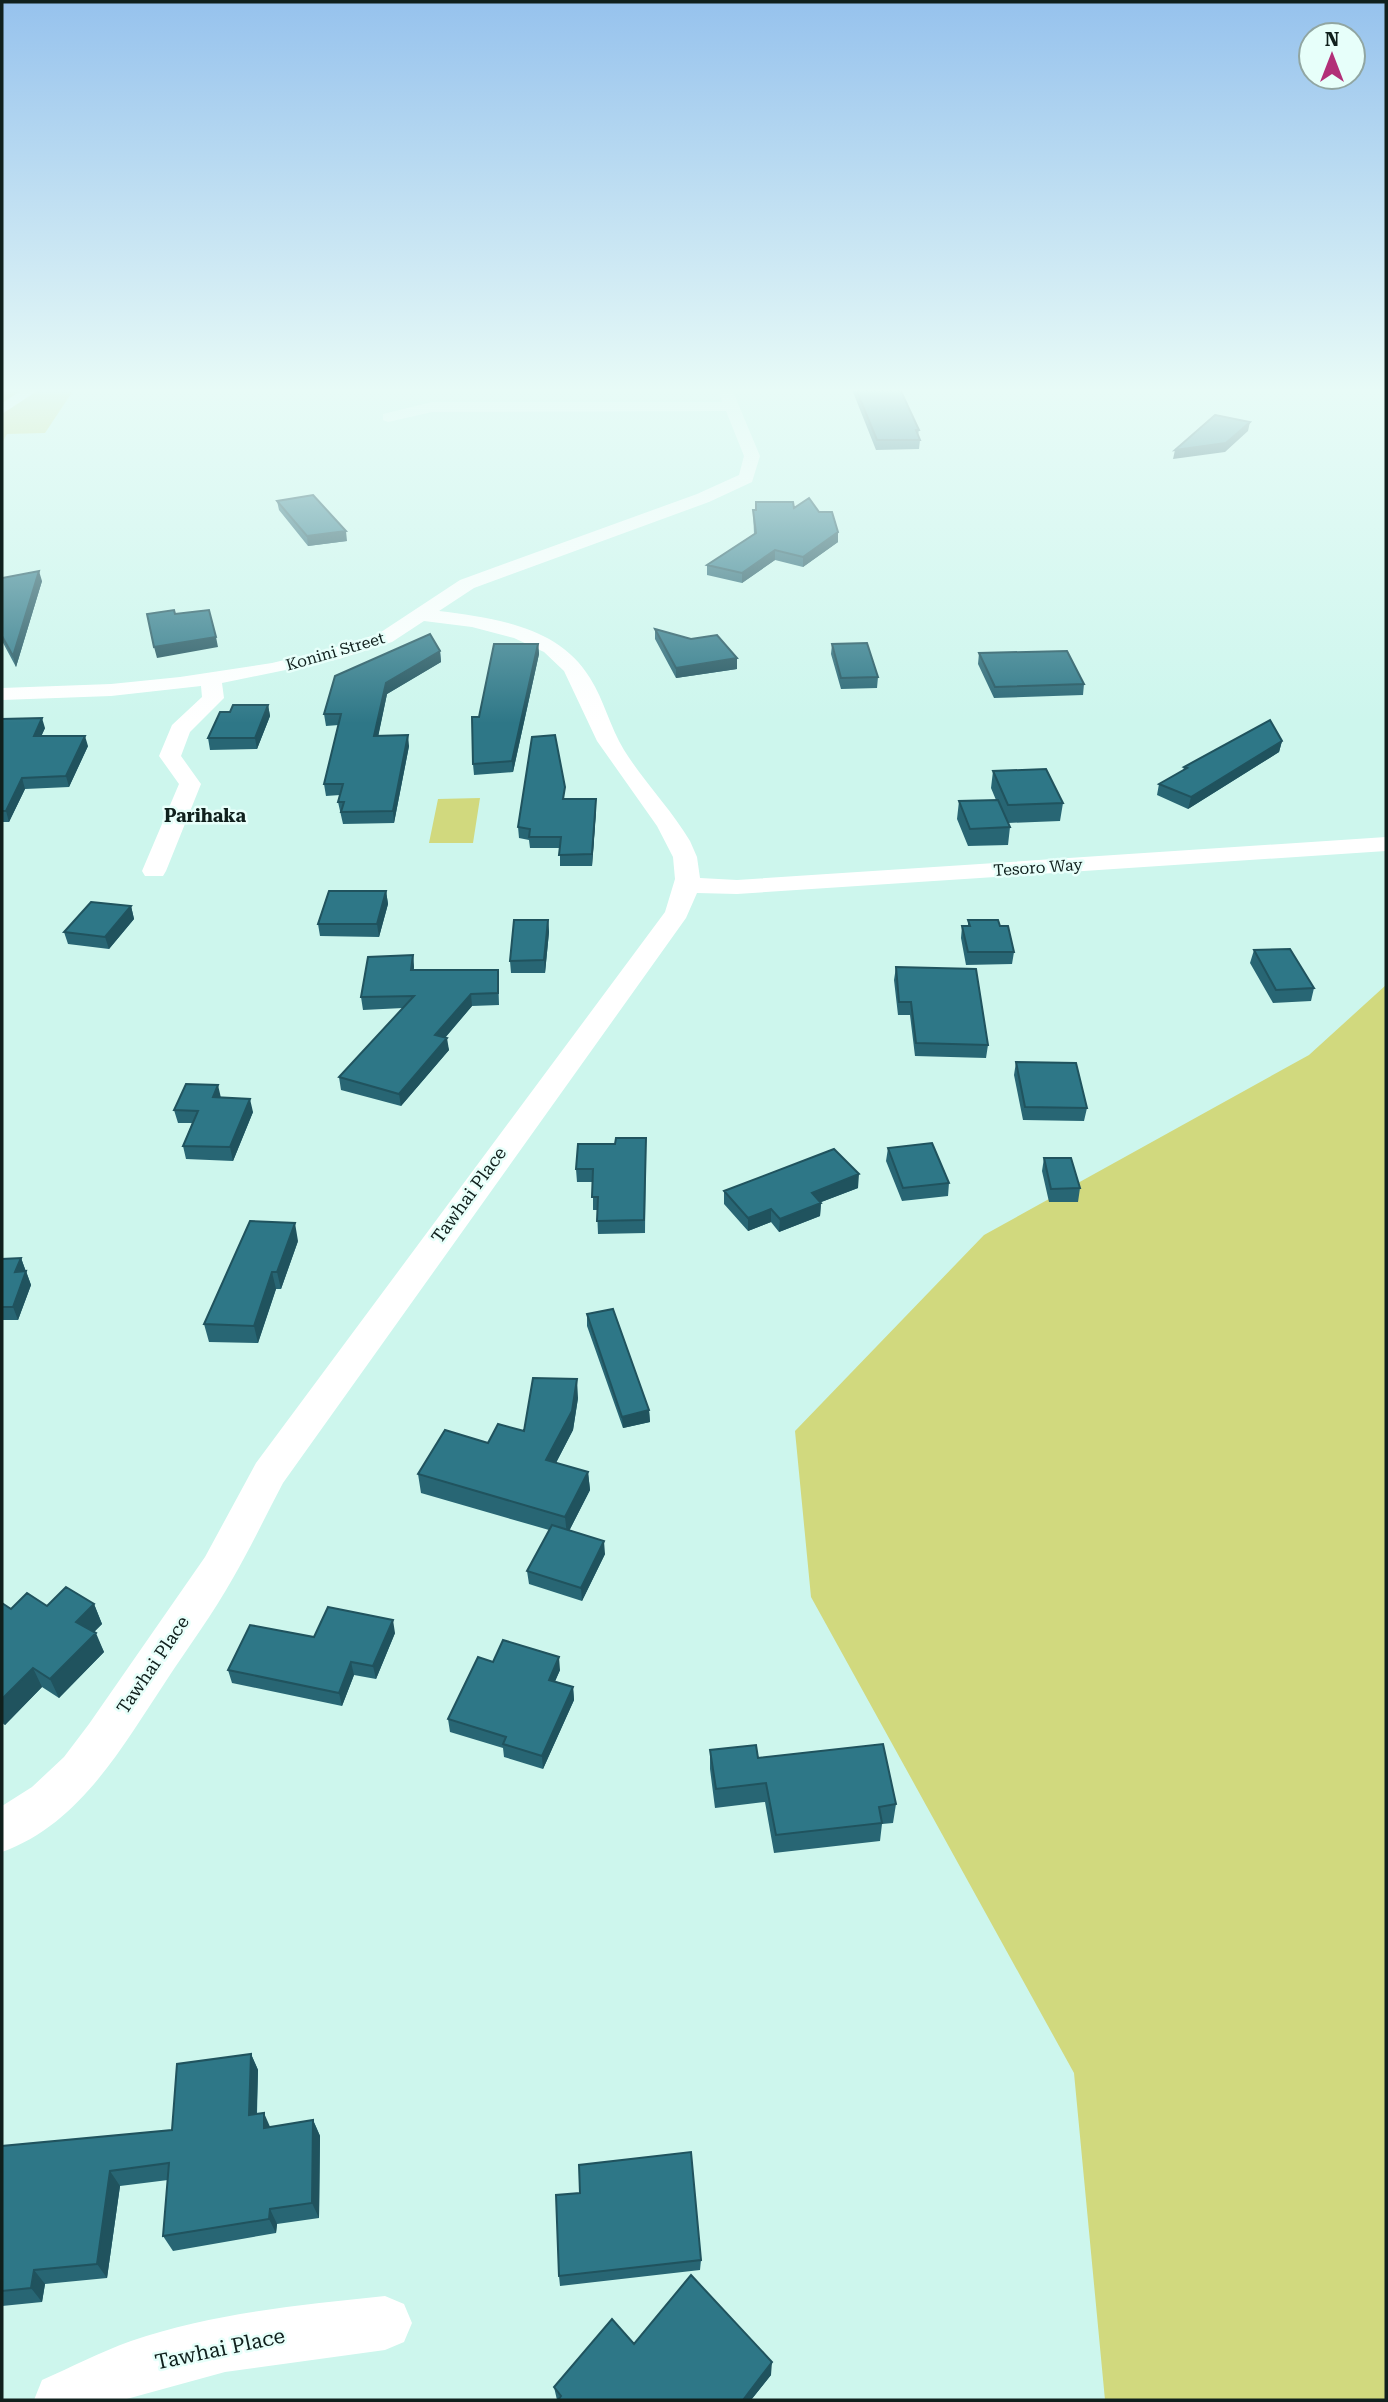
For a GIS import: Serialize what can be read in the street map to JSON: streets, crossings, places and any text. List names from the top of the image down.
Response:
{
  "streets": {
    "street": ["Konini Street", "Tesoro Way", "Tawhai Place"]
  },
  "crossings": [
    ["Tesoro Way", "Tawhai Place"]
  ],
  "districts": ["Parihaka"],
  "north": "top"
}
